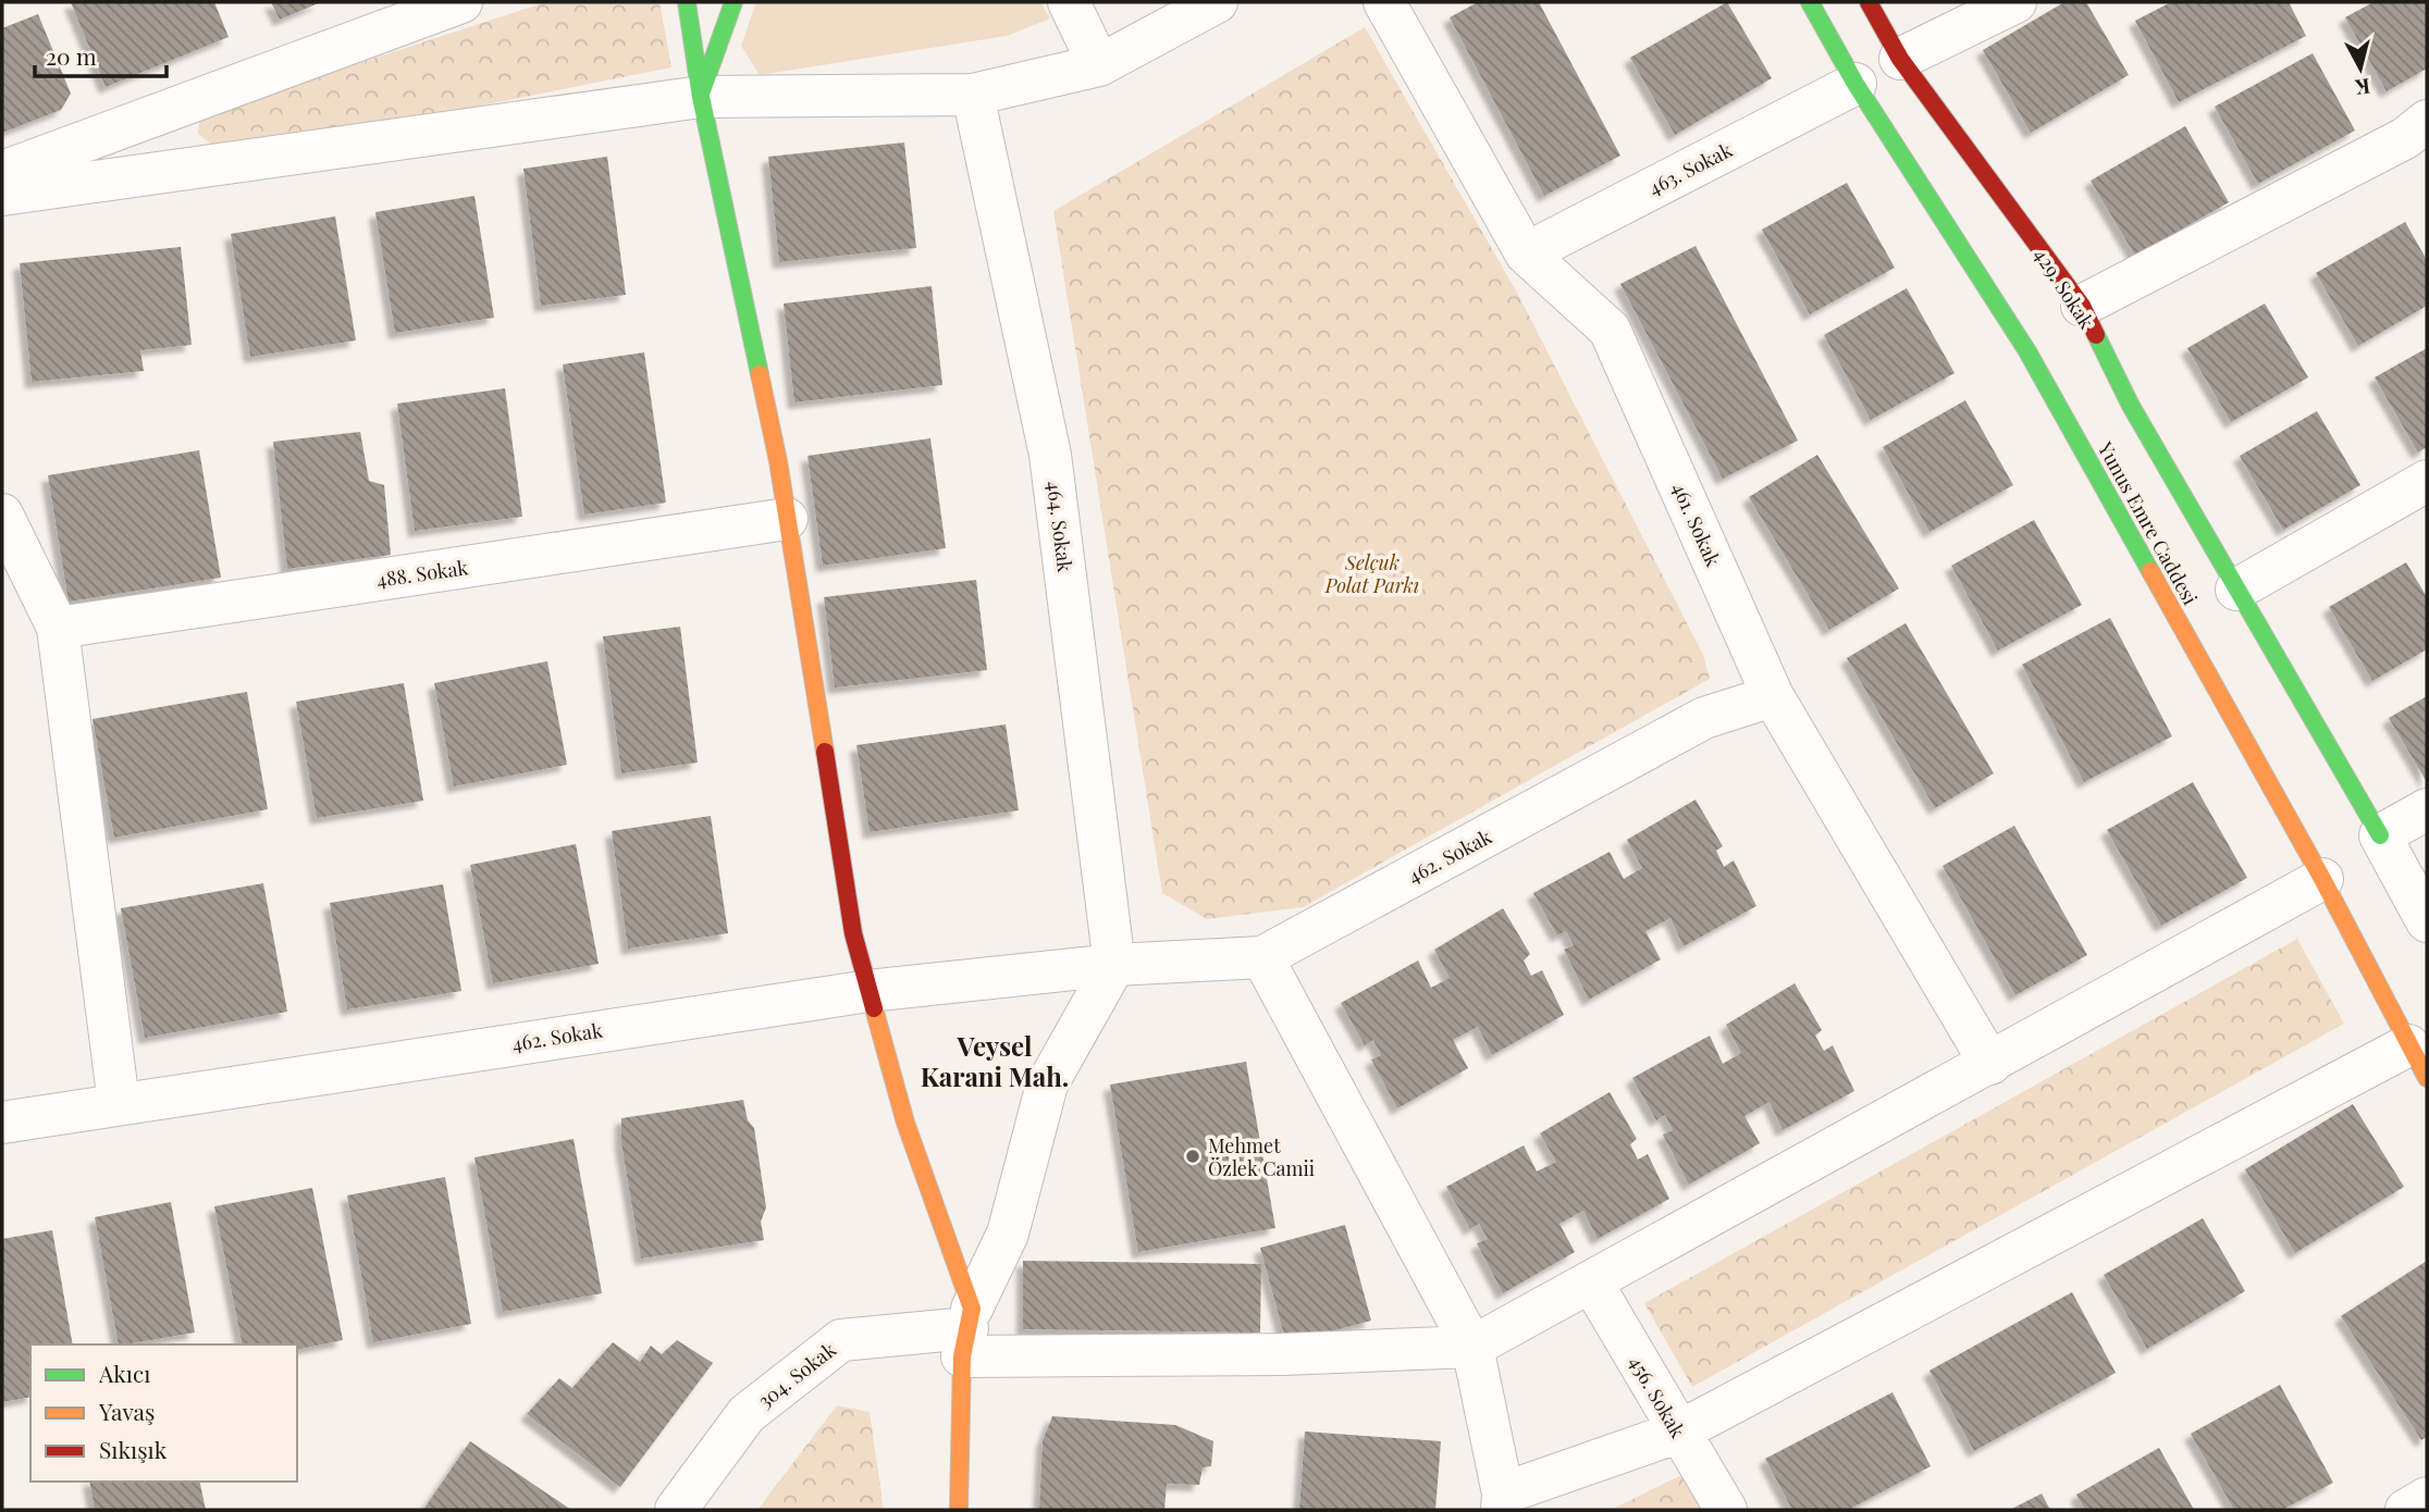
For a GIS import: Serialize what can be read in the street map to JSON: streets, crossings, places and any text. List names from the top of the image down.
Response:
{
  "streets": {
    "main road": ["429. Sokak", "Yunus Emre Caddesi"],
    "street": [
      "463. Sokak",
      "461. Sokak",
      "464. Sokak",
      "488. Sokak",
      "462. Sokak",
      "304. Sokak",
      "456. Sokak"
    ]
  },
  "crossings": [
    ["463. Sokak", "Yunus Emre Caddesi"],
    ["463. Sokak", "461. Sokak"],
    ["461. Sokak", "462. Sokak"],
    ["464. Sokak", "462. Sokak"]
  ],
  "districts": ["Veysel Karani Mah."],
  "parks": ["Selçuk Polat Parkı"],
  "places": ["Mehmet Özlek Camii"],
  "legend": ["Akıcı", "Yavaş", "Sıkışık"],
  "scale_bar": "20 m",
  "north": "bottom"
}
